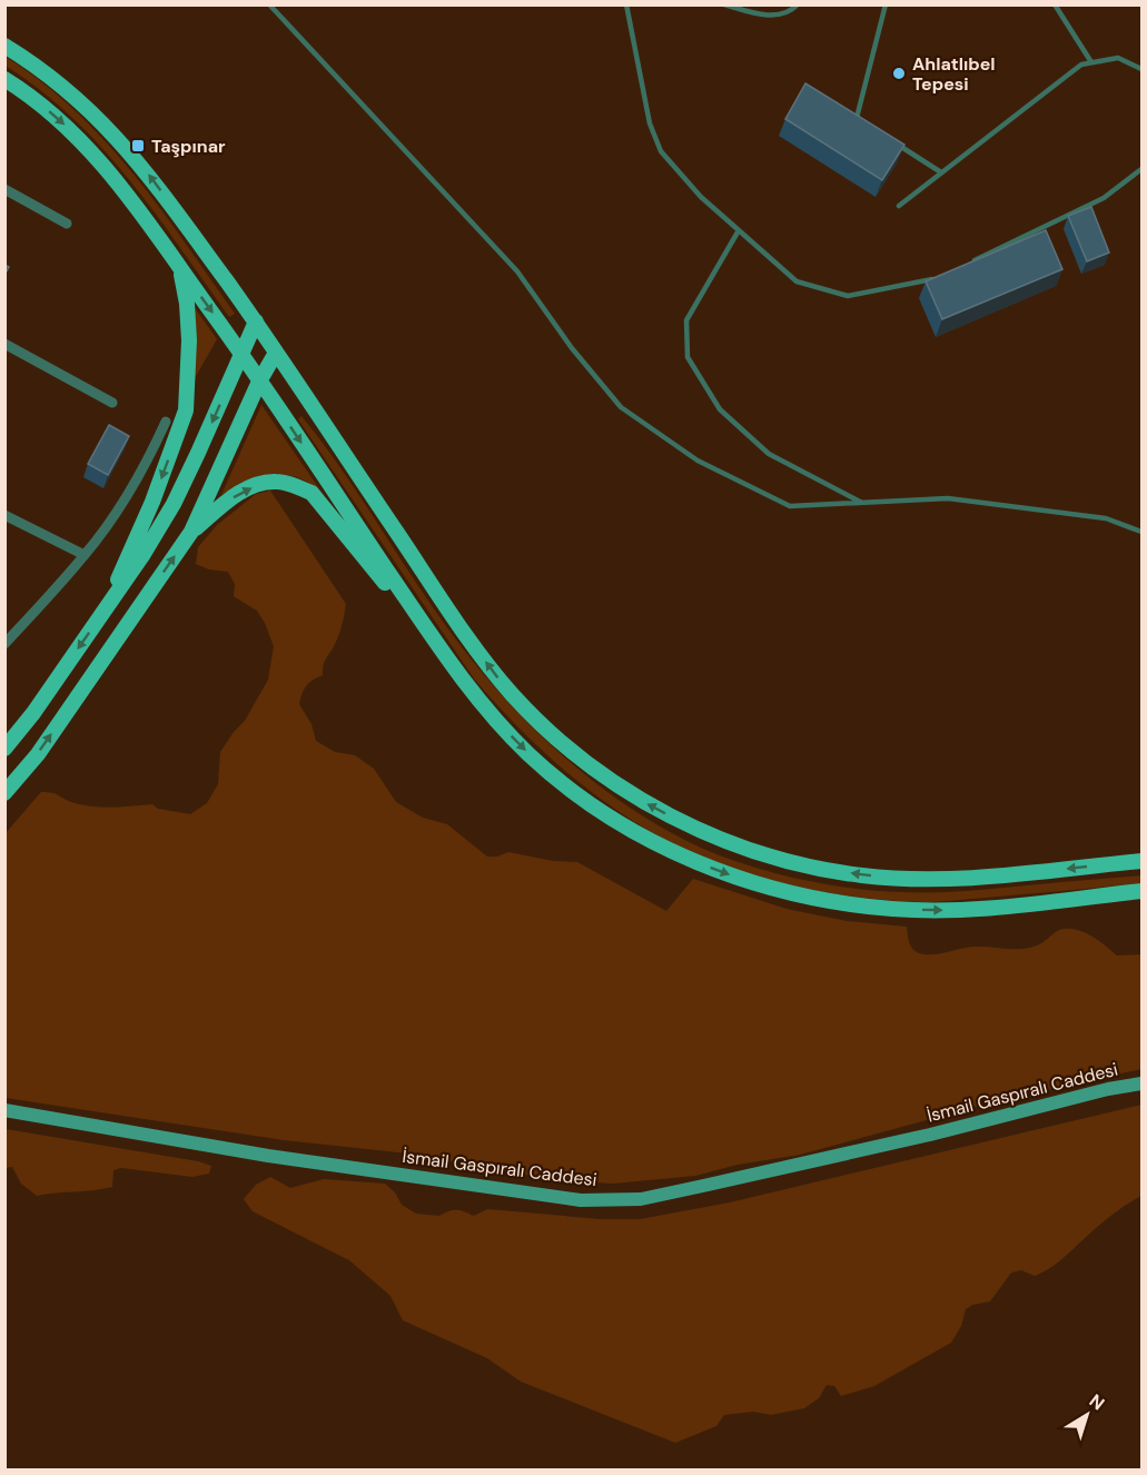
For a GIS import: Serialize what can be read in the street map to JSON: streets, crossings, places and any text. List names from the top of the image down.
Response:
{
  "streets": {
    "main road": ["İsmail Gaspıralı Caddesi"]
  },
  "places": {
    "other": ["Ahlatlıbel Tepesi"],
    "transit": ["Taşpınar"]
  },
  "north": "top right"
}
